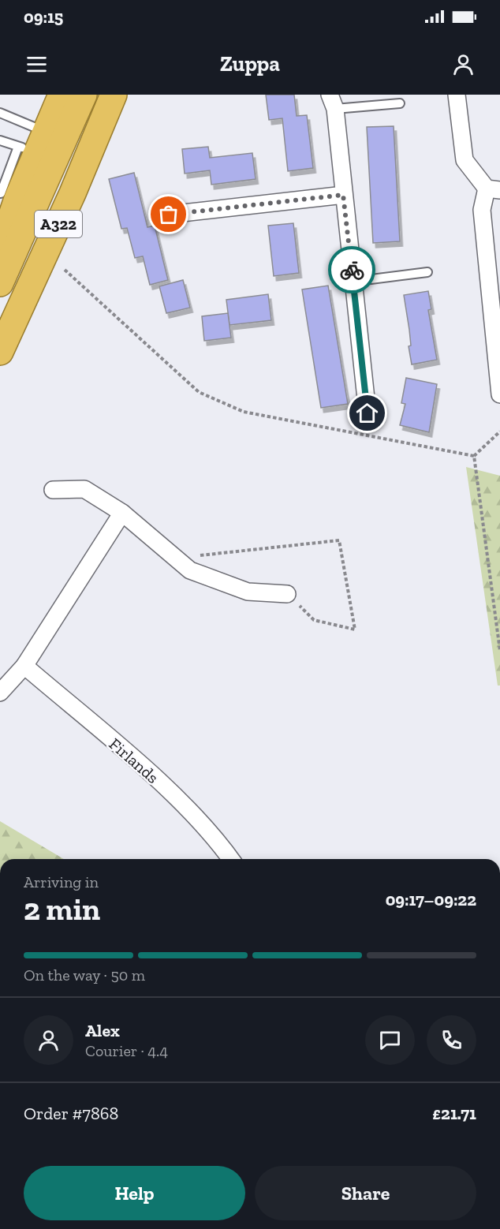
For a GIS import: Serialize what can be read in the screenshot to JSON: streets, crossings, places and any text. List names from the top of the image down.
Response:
{
  "streets": {
    "highway": ["A322"],
    "street": ["Firlands"]
  },
  "page": {
    "status": "09:15",
    "header": "Zuppa",
    "heading": ["2 min", "Arriving in", "09:17–09:22"],
    "panel": [
      "Alex",
      "Courier · 4.4",
      "Order #7868",
      "£21.71"
    ],
    "bar": "On the way · 50 m",
    "buttons": ["Help", "Share"]
  }
}
